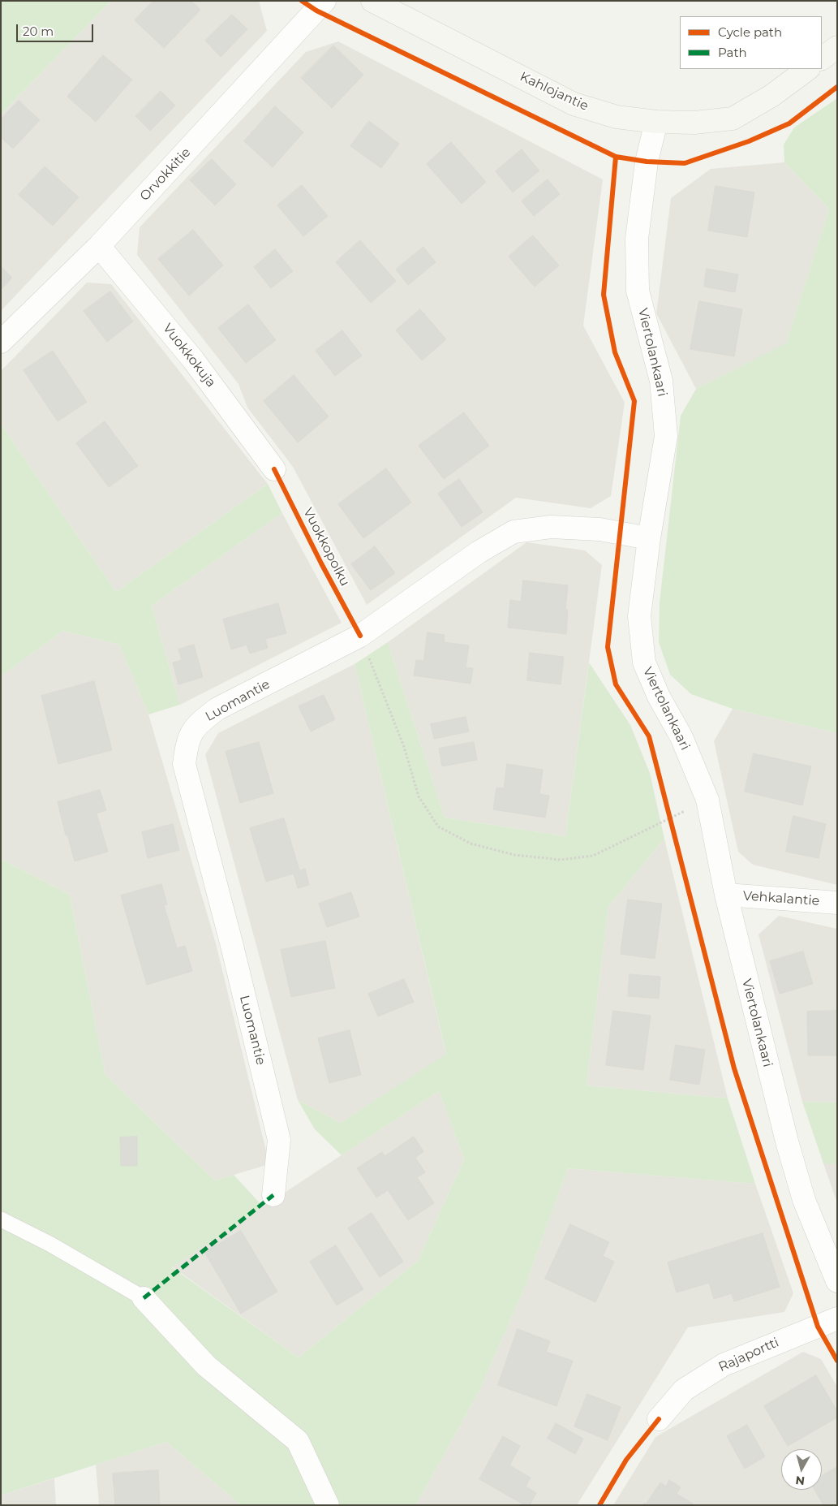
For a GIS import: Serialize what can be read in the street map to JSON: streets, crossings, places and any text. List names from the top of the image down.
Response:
{
  "streets": {
    "street": [
      "Kahlojantie",
      "Orvokkitie",
      "Viertolankaari",
      "Vuokkokuja",
      "Luomantie",
      "Vehkalantie",
      "Rajaportti"
    ],
    "cycle path": ["Vuokkopolku"]
  },
  "crossings": [
    ["Kahlojantie", "Viertolankaari"],
    ["Orvokkitie", "Vuokkokuja"],
    ["Viertolankaari", "Luomantie"],
    ["Viertolankaari", "Vehkalantie"]
  ],
  "legend": ["Cycle path", "Path"],
  "scale_bar": "20 m",
  "north": "bottom"
}
